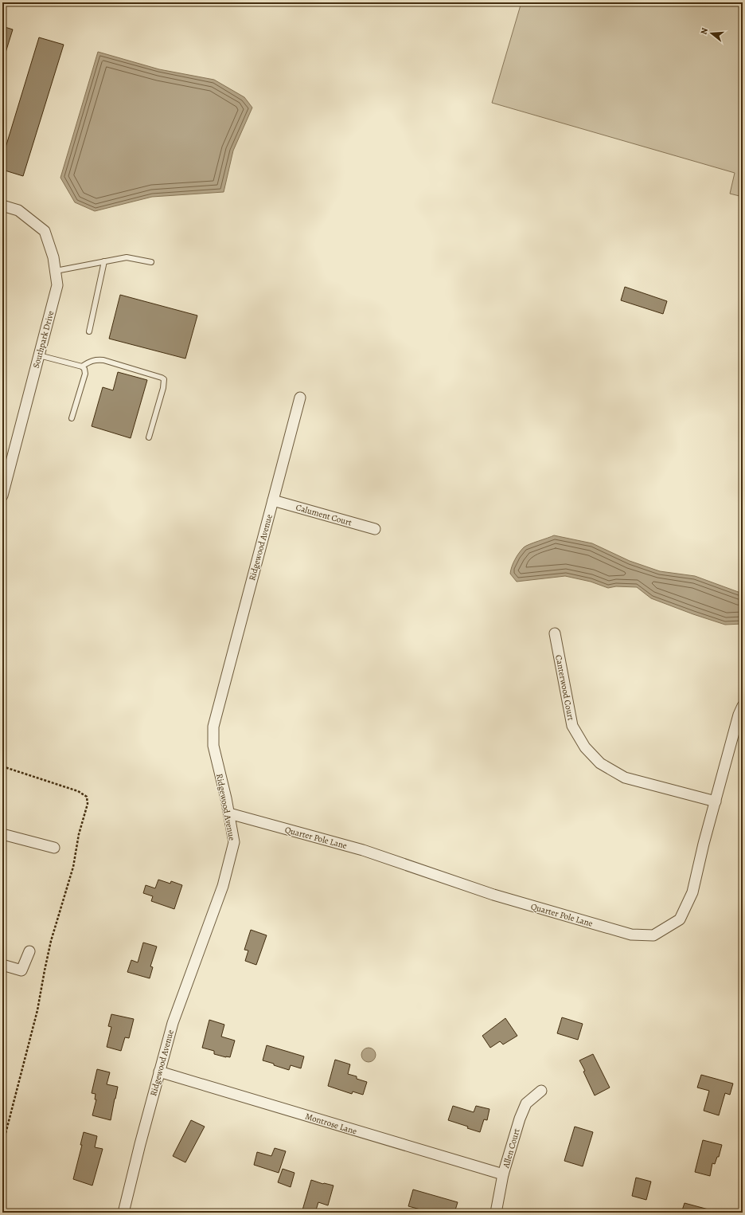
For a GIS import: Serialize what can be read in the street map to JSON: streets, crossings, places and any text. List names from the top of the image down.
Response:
{
  "streets": {
    "street": [
      "Southpark Drive",
      "Calument Court",
      "Ridgewood Avenue",
      "Canterwood Court",
      "Quarter Pole Lane",
      "Montrose Lane",
      "Allen Court"
    ]
  },
  "crossings": [
    ["Calument Court", "Ridgewood Avenue"],
    ["Ridgewood Avenue", "Quarter Pole Lane"],
    ["Ridgewood Avenue", "Montrose Lane"],
    ["Canterwood Court", "Quarter Pole Lane"],
    ["Montrose Lane", "Allen Court"]
  ],
  "north": "left"
}
